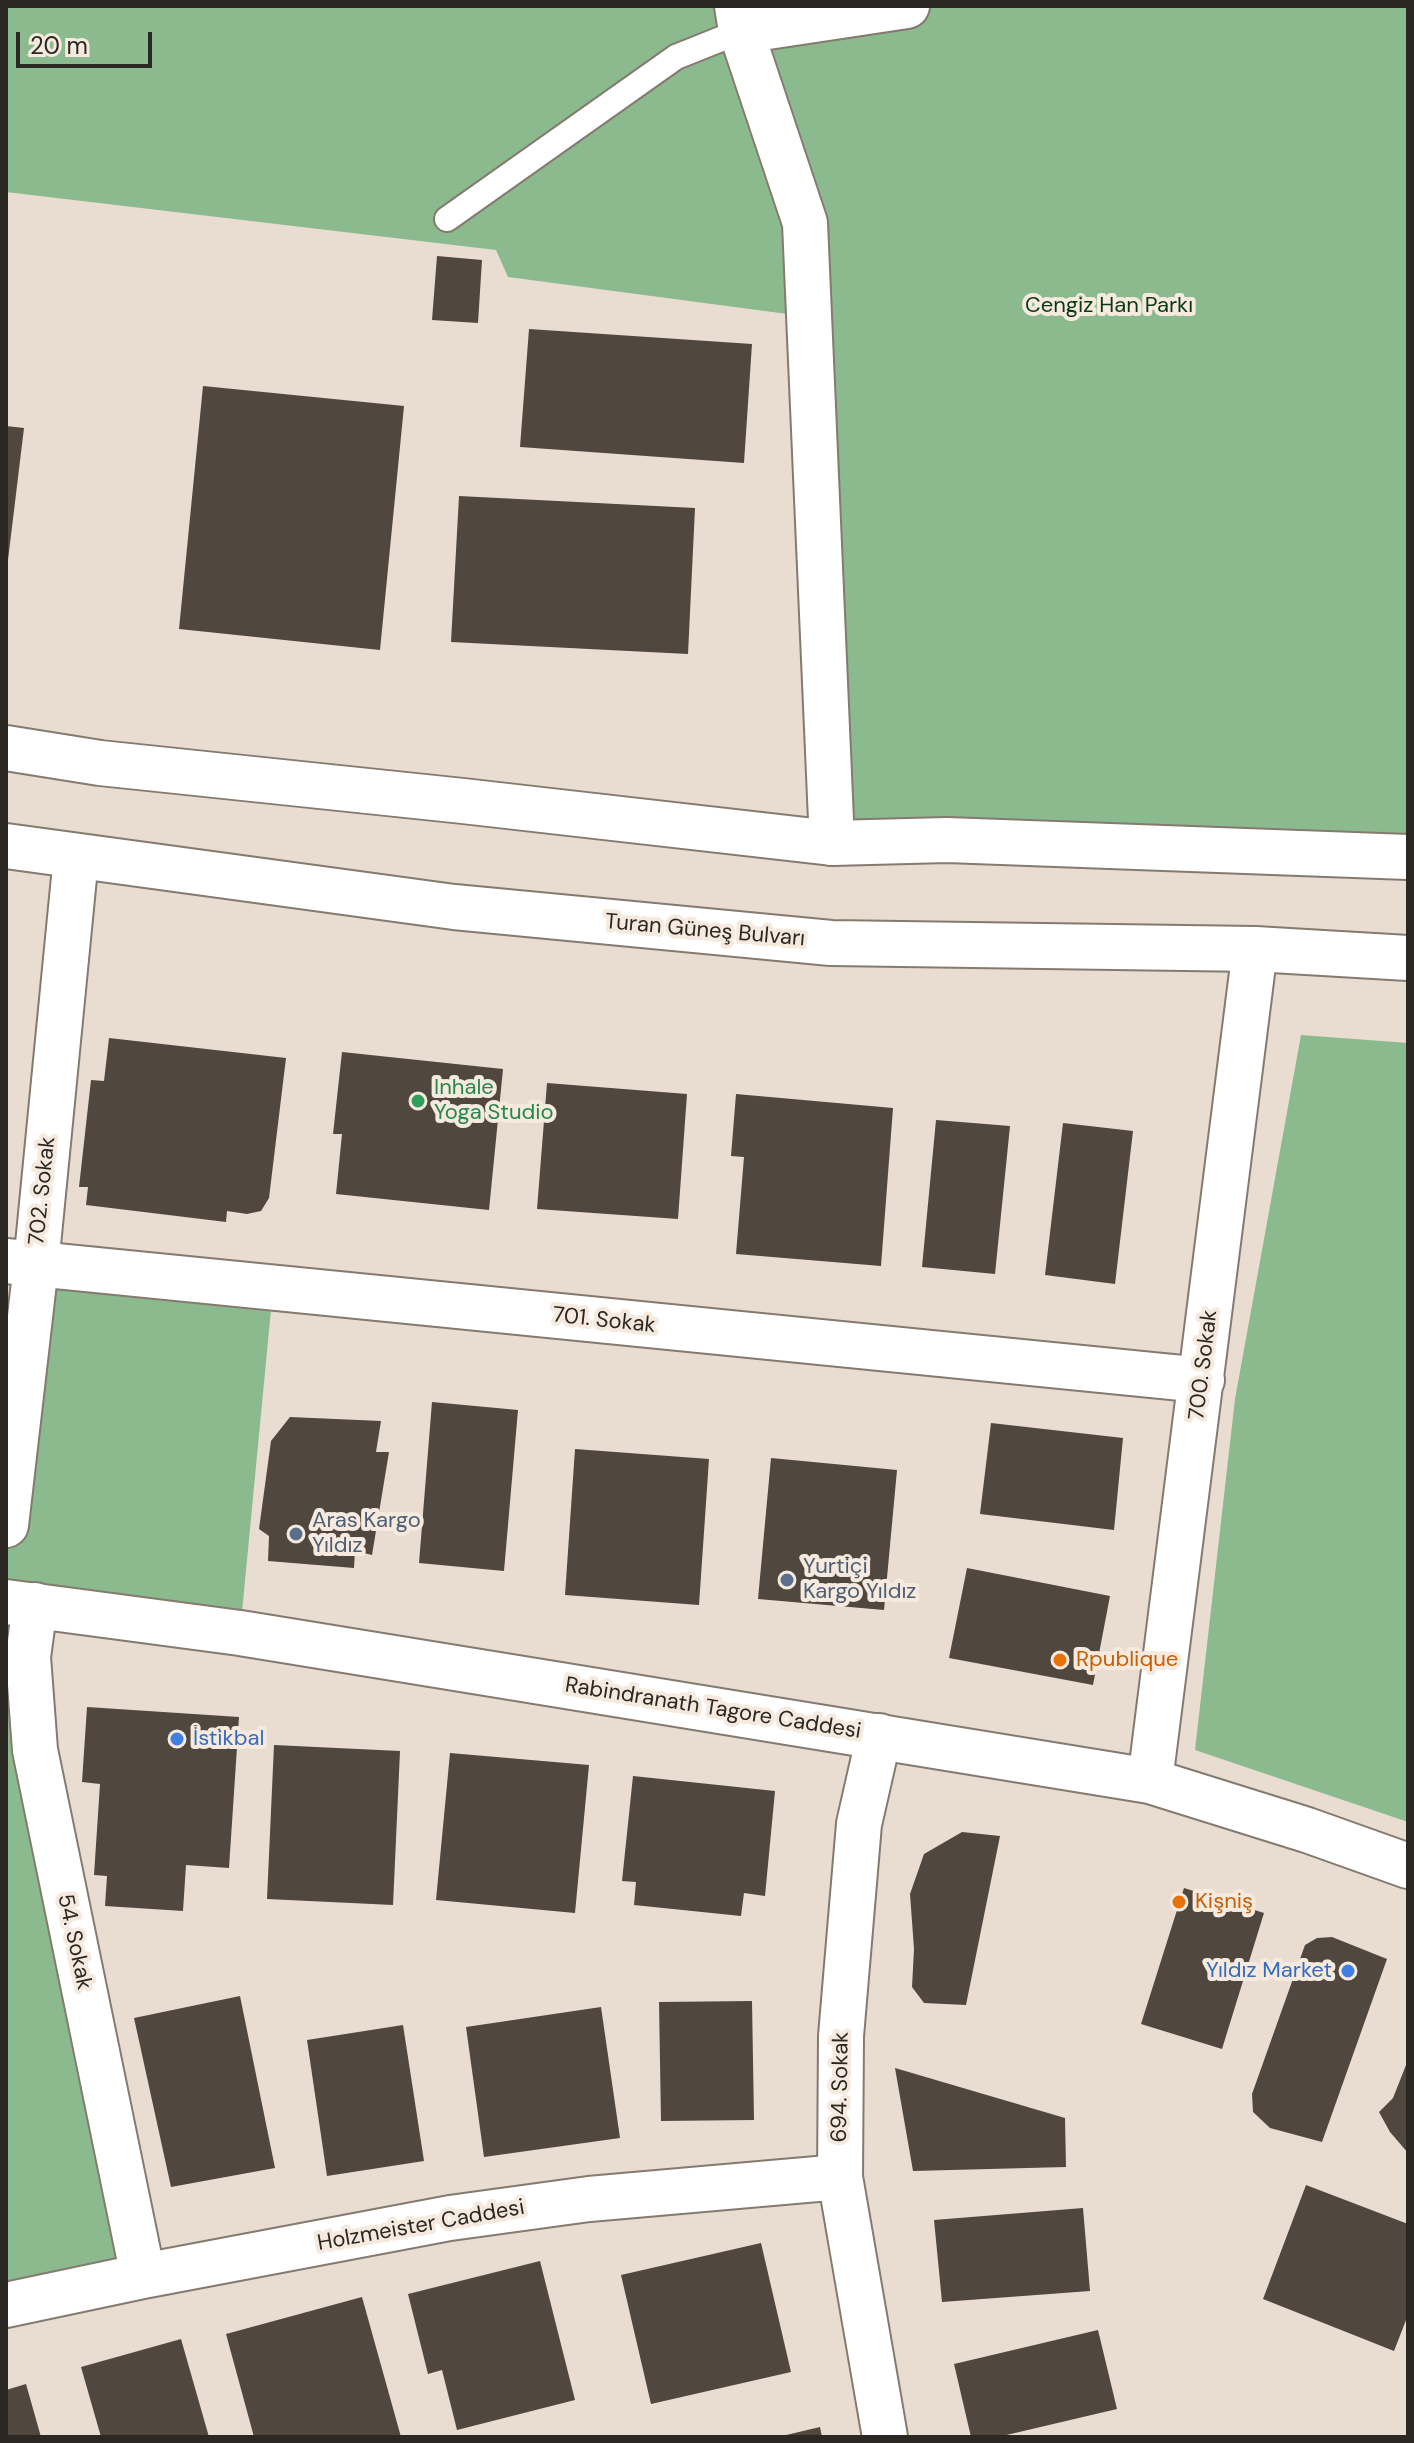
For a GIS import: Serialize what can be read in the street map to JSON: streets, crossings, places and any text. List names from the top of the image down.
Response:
{
  "streets": {
    "street": [
      "Turan Güneş Bulvarı",
      "702. Sokak",
      "701. Sokak",
      "700. Sokak",
      "Rabindranath Tagore Caddesi",
      "54. Sokak",
      "694. Sokak",
      "Holzmeister Caddesi"
    ]
  },
  "crossings": [
    ["Turan Güneş Bulvarı", "702. Sokak"],
    ["Turan Güneş Bulvarı", "700. Sokak"],
    ["702. Sokak", "701. Sokak"],
    ["701. Sokak", "700. Sokak"],
    ["700. Sokak", "Rabindranath Tagore Caddesi"],
    ["Rabindranath Tagore Caddesi", "54. Sokak"],
    ["Rabindranath Tagore Caddesi", "694. Sokak"],
    ["54. Sokak", "Holzmeister Caddesi"],
    ["694. Sokak", "Holzmeister Caddesi"]
  ],
  "parks": ["Cengiz Han Parkı"],
  "places": [
    "Inhale Yoga Studio",
    "Aras Kargo Yıldız",
    "Yurtiçi Kargo Yıldız",
    "Rpublique",
    "İstikbal",
    "Kişniş",
    "Yıldız Market"
  ],
  "scale_bar": "20 m"
}
